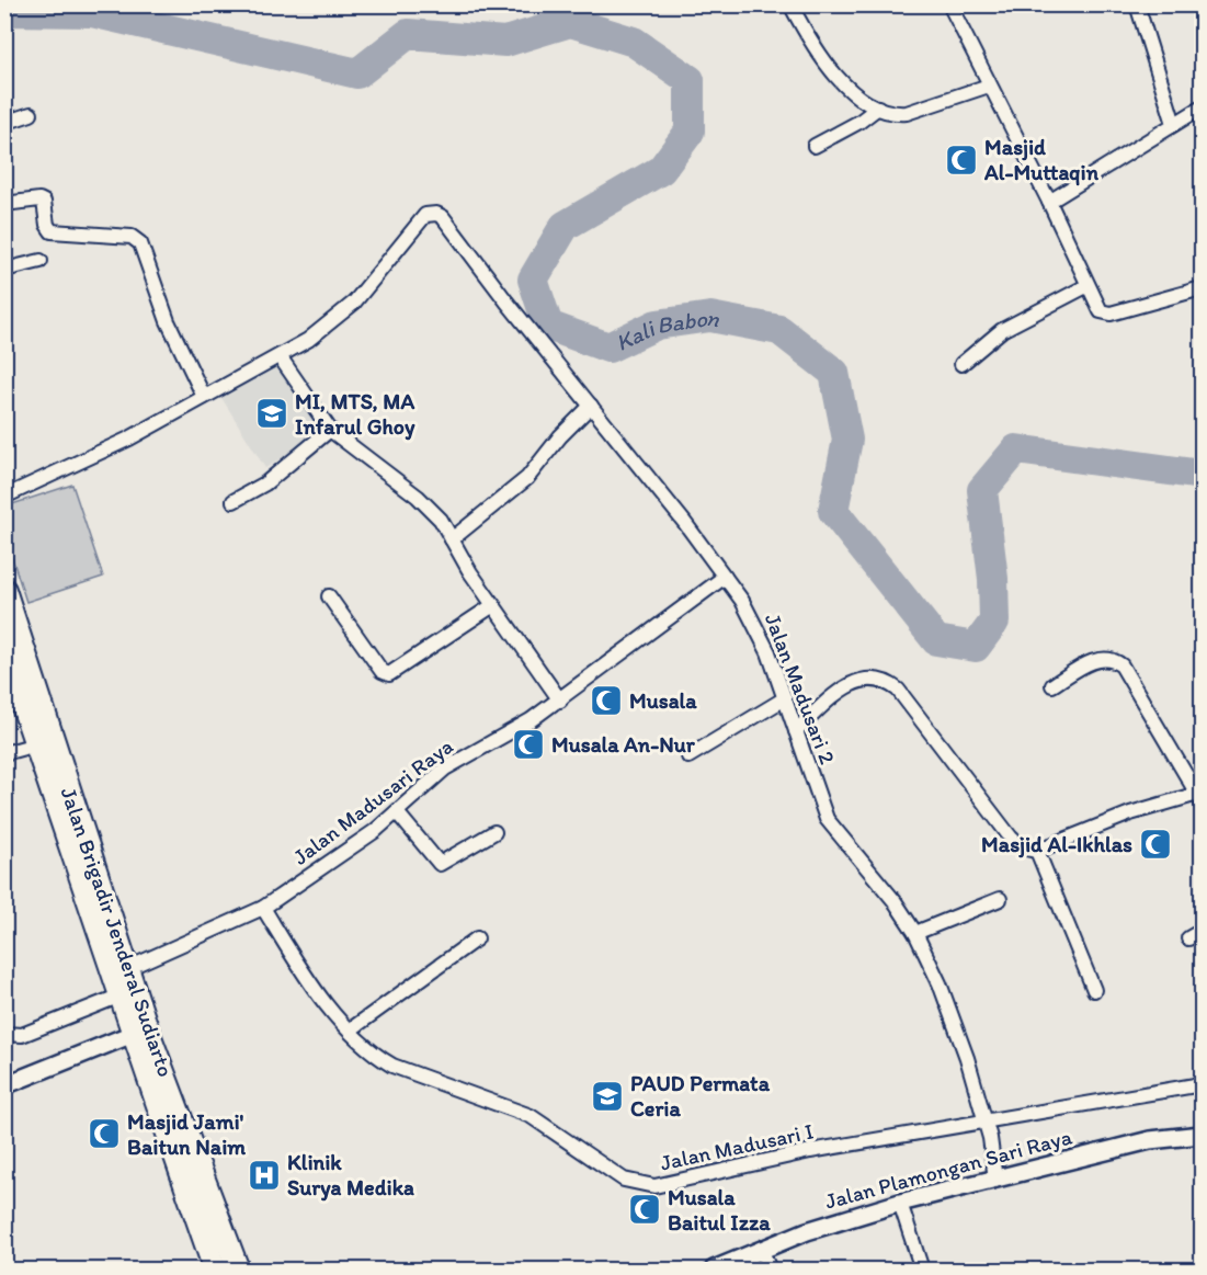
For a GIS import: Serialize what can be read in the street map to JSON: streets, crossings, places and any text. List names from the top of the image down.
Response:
{
  "streets": {
    "main road": ["Jalan Brigadir Jenderal Sudiarto"],
    "street": [
      "Jalan Madusari 2",
      "Jalan Madusari Raya",
      "Jalan Madusari I",
      "Jalan Plamongan Sari Raya"
    ]
  },
  "crossings": [
    ["Jalan Madusari 2", "Jalan Madusari Raya"],
    ["Jalan Madusari 2", "Jalan Madusari I"],
    ["Jalan Madusari 2", "Jalan Plamongan Sari Raya"],
    ["Jalan Madusari Raya", "Jalan Brigadir Jenderal Sudiarto"],
    ["Jalan Madusari Raya", "Jalan Madusari I"]
  ],
  "water": ["Kali Babon"],
  "places": {
    "mosque": [
      "Masjid Al-Muttaqin",
      "Musala",
      "Musala An-Nur",
      "Masjid Al-Ikhlas",
      "Masjid Jami' Baitun Naim",
      "Musala Baitul Izza"
    ],
    "school or university": ["MI, MTS, MA Infarul Ghoy", "PAUD Permata Ceria"],
    "hospital": ["Klinik Surya Medika"]
  }
}
